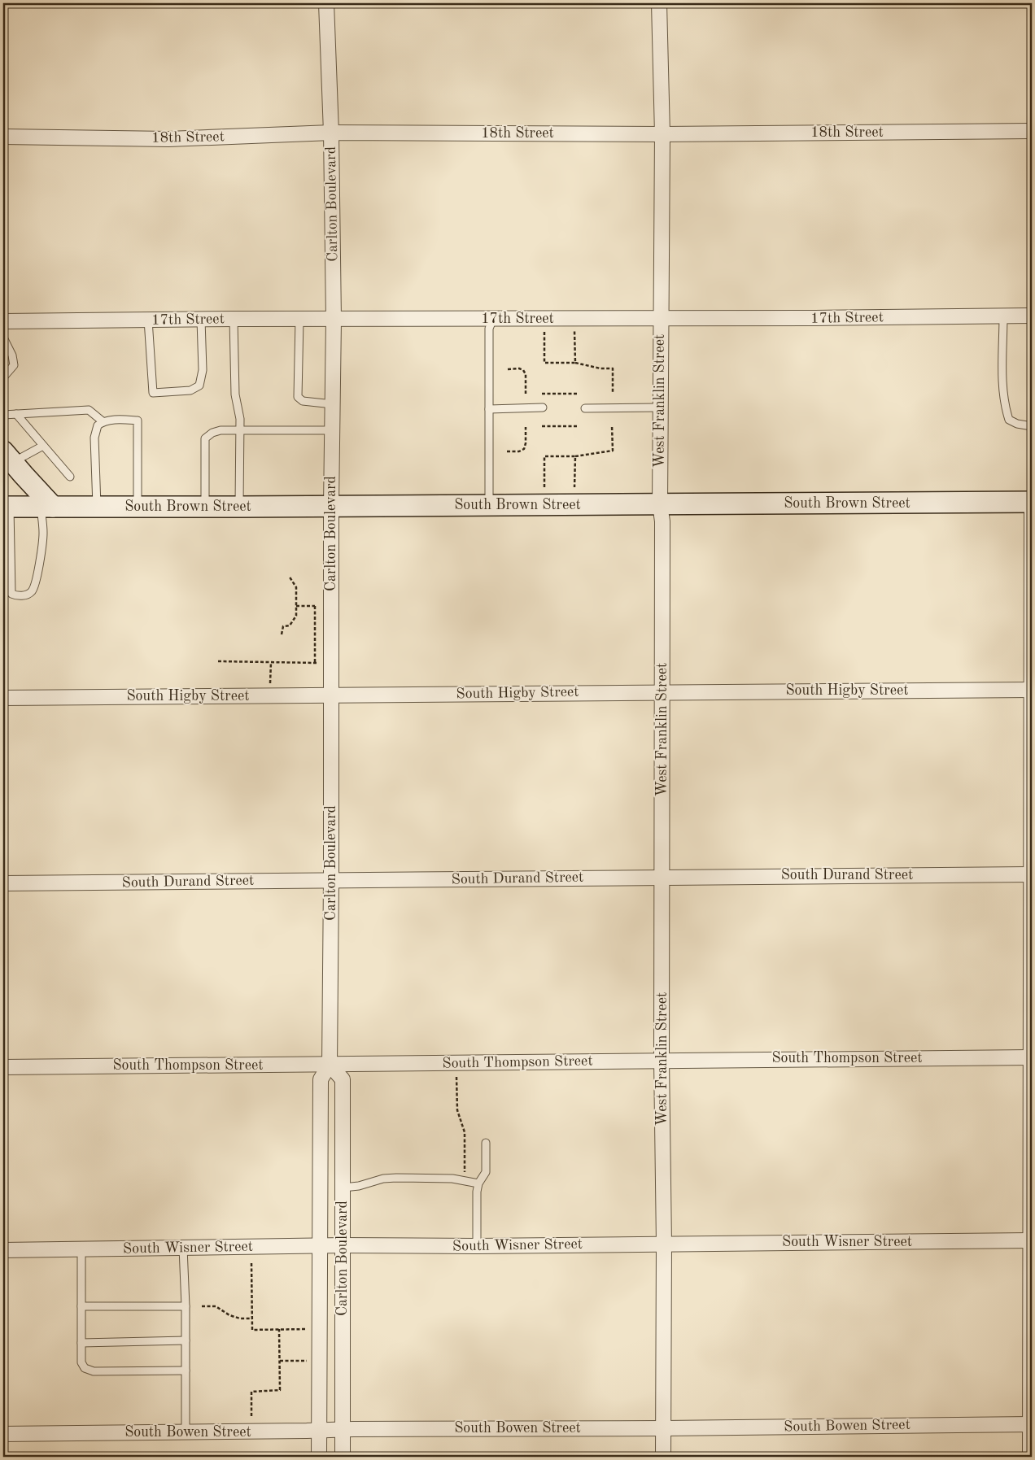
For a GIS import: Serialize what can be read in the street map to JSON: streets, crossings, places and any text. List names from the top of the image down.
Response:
{
  "streets": {
    "main road": ["South Brown Street"],
    "street": [
      "18th Street",
      "Carlton Boulevard",
      "17th Street",
      "West Franklin Street",
      "South Higby Street",
      "South Durand Street",
      "South Thompson Street",
      "South Wisner Street",
      "South Bowen Street"
    ]
  },
  "crossings": [
    ["18th Street", "Carlton Boulevard"],
    ["18th Street", "West Franklin Street"],
    ["Carlton Boulevard", "17th Street"],
    ["Carlton Boulevard", "South Brown Street"],
    ["Carlton Boulevard", "South Higby Street"],
    ["Carlton Boulevard", "South Durand Street"],
    ["Carlton Boulevard", "South Thompson Street"],
    ["Carlton Boulevard", "South Wisner Street"],
    ["Carlton Boulevard", "South Bowen Street"],
    ["17th Street", "West Franklin Street"],
    ["West Franklin Street", "South Brown Street"],
    ["West Franklin Street", "South Higby Street"],
    ["West Franklin Street", "South Durand Street"],
    ["West Franklin Street", "South Thompson Street"],
    ["West Franklin Street", "South Wisner Street"],
    ["West Franklin Street", "South Bowen Street"]
  ]
}
